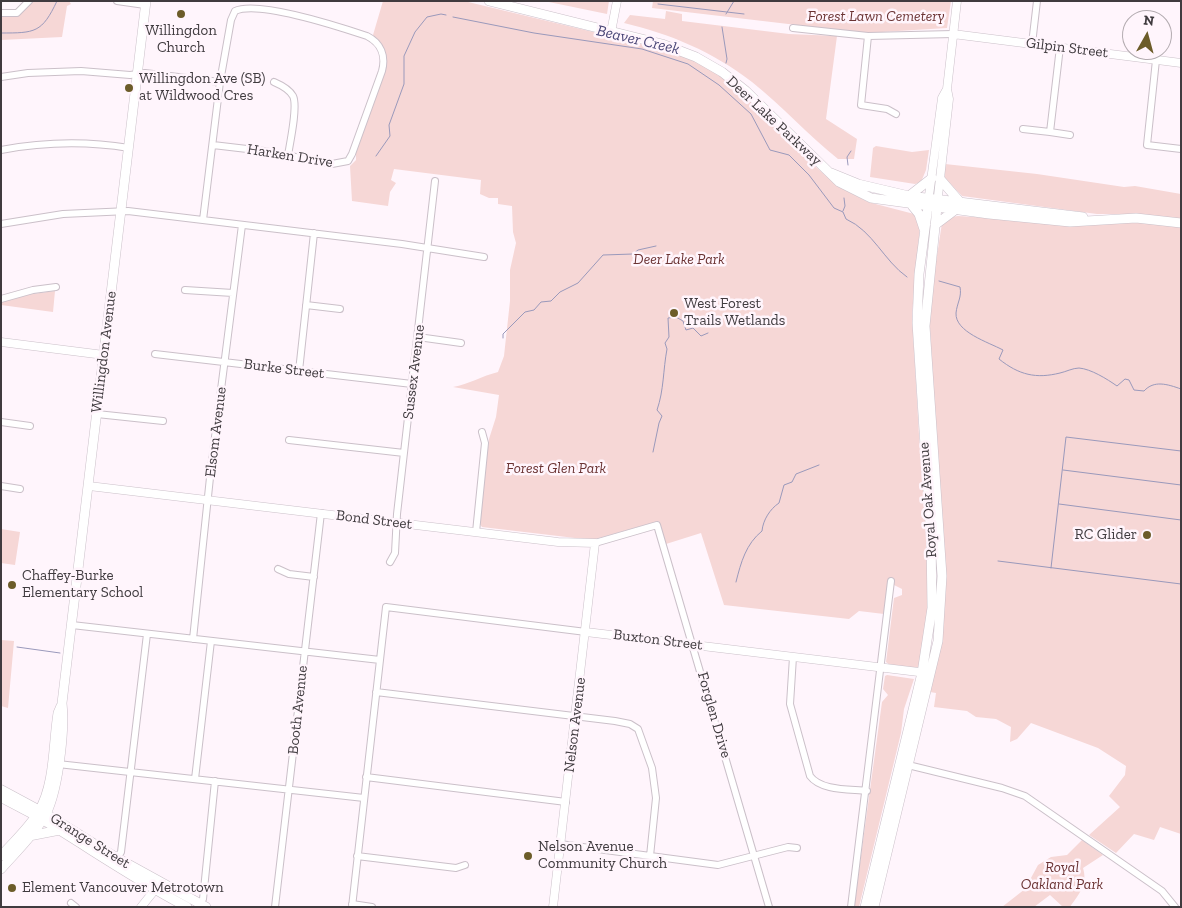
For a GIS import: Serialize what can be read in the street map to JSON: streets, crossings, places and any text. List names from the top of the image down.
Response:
{
  "streets": {
    "main road": [
      "Deer Lake Parkway",
      "Willingdon Avenue",
      "Royal Oak Avenue",
      "Grange Street"
    ],
    "street": [
      "Gilpin Street",
      "Harken Drive",
      "Burke Street",
      "Sussex Avenue",
      "Elsom Avenue",
      "Bond Street",
      "Buxton Street",
      "Booth Avenue",
      "Forglen Drive",
      "Nelson Avenue"
    ]
  },
  "crossings": [
    ["Gilpin Street", "Royal Oak Avenue"],
    ["Deer Lake Parkway", "Royal Oak Avenue"],
    ["Willingdon Avenue", "Bond Street"],
    ["Willingdon Avenue", "Grange Street"],
    ["Burke Street", "Sussex Avenue"],
    ["Burke Street", "Elsom Avenue"],
    ["Sussex Avenue", "Bond Street"],
    ["Elsom Avenue", "Bond Street"],
    ["Royal Oak Avenue", "Buxton Street"],
    ["Bond Street", "Booth Avenue"],
    ["Bond Street", "Forglen Drive"],
    ["Bond Street", "Nelson Avenue"],
    ["Buxton Street", "Forglen Drive"],
    ["Buxton Street", "Nelson Avenue"]
  ],
  "water": ["Beaver Creek"],
  "parks": [
    "Forest Lawn Cemetery",
    "Deer Lake Park",
    "Forest Glen Park",
    "Royal Oakland Park"
  ],
  "places": [
    "Willingdon Church",
    "Willingdon Ave (SB) at Wildwood Cres",
    "West Forest Trails Wetlands",
    "RC Glider",
    "Chaffey-Burke Elementary School",
    "Nelson Avenue Community Church",
    "Element Vancouver Metrotown"
  ],
  "north": "top"
}
